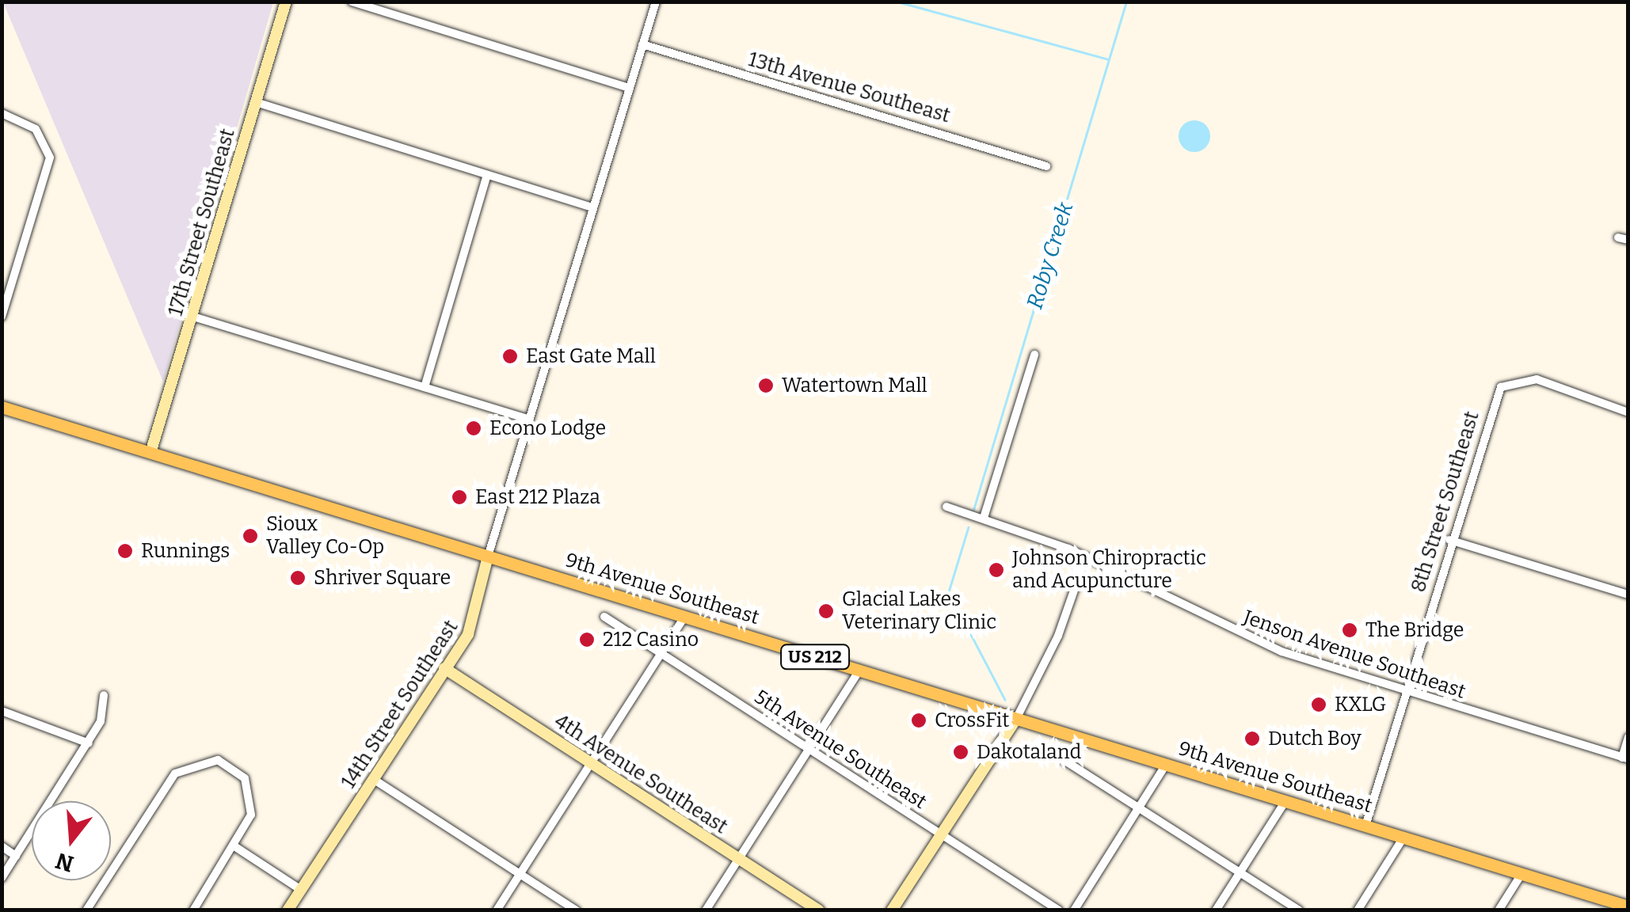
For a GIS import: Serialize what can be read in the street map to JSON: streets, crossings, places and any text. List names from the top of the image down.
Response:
{
  "streets": {
    "main road": ["9th Avenue Southeast", "US 212"],
    "street": [
      "13th Avenue Southeast",
      "17th Street Southeast",
      "8th Street Southeast",
      "Jenson Avenue Southeast",
      "14th Street Southeast",
      "5th Avenue Southeast",
      "4th Avenue Southeast"
    ]
  },
  "crossings": [
    ["13th Avenue Southeast", "14th Street Southeast"],
    ["17th Street Southeast", "9th Avenue Southeast"],
    ["8th Street Southeast", "9th Avenue Southeast"],
    ["8th Street Southeast", "Jenson Avenue Southeast"],
    ["9th Avenue Southeast", "14th Street Southeast"],
    ["14th Street Southeast", "4th Avenue Southeast"]
  ],
  "water": ["Roby Creek"],
  "places": [
    "East Gate Mall",
    "Watertown Mall",
    "Econo Lodge",
    "East 212 Plaza",
    "Sioux Valley Co-Op",
    "Runnings",
    "Johnson Chiropractic and Acupuncture",
    "Shriver Square",
    "Glacial Lakes Veterinary Clinic",
    "The Bridge",
    "212 Casino",
    "KXLG",
    "CrossFit",
    "Dutch Boy",
    "Dakotaland"
  ],
  "north": "bottom"
}
